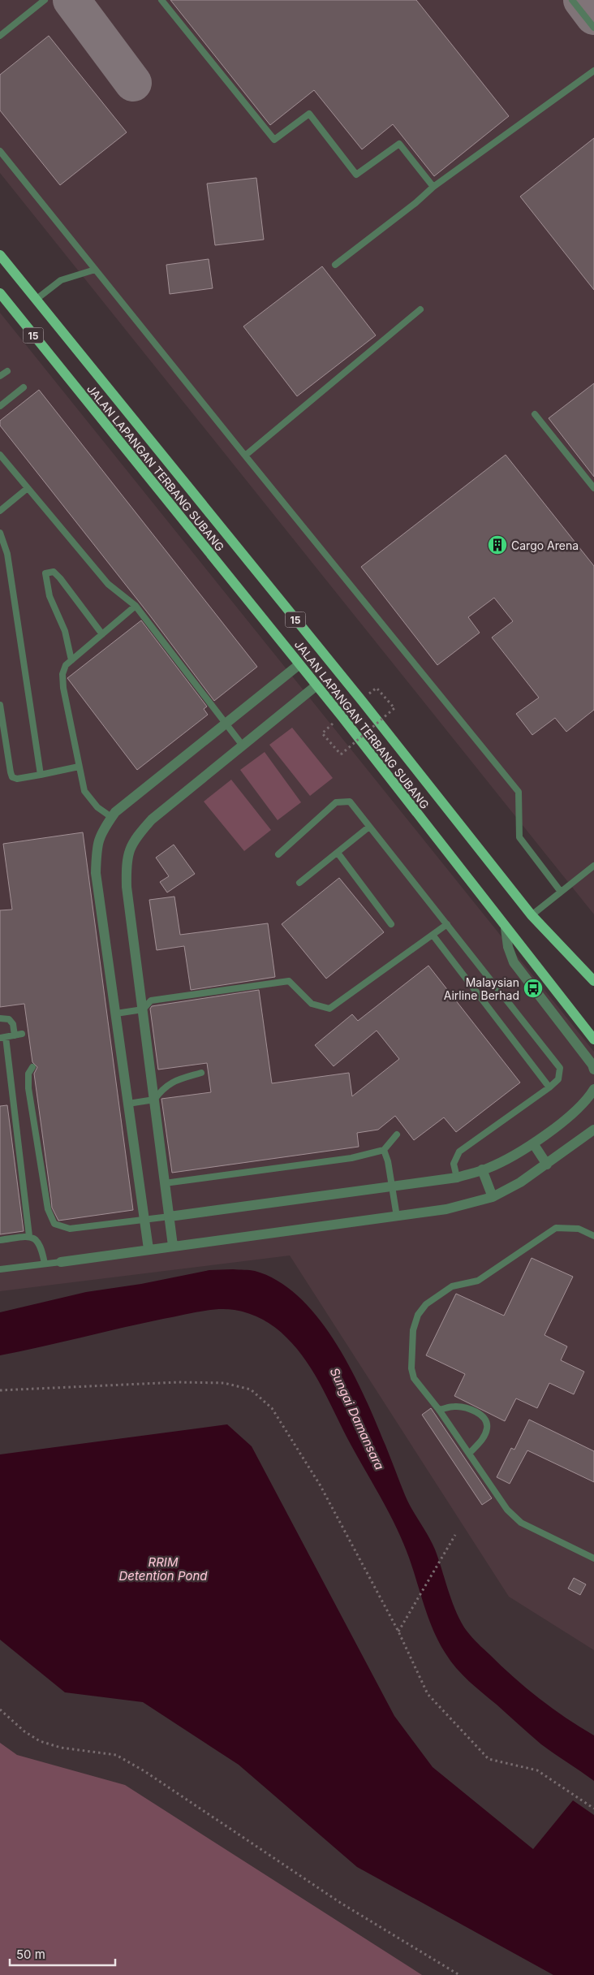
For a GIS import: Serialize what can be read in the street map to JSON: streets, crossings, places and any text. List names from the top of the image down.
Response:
{
  "streets": {
    "main road": ["15", "JALAN LAPANGAN TERBANG SUBANG"]
  },
  "water": ["Sungai Damansara", "RRIM Detention Pond"],
  "places": {
    "building": ["Cargo Arena"],
    "bus stop": ["Malaysian Airline Berhad"]
  },
  "scale_bar": "50 m"
}
